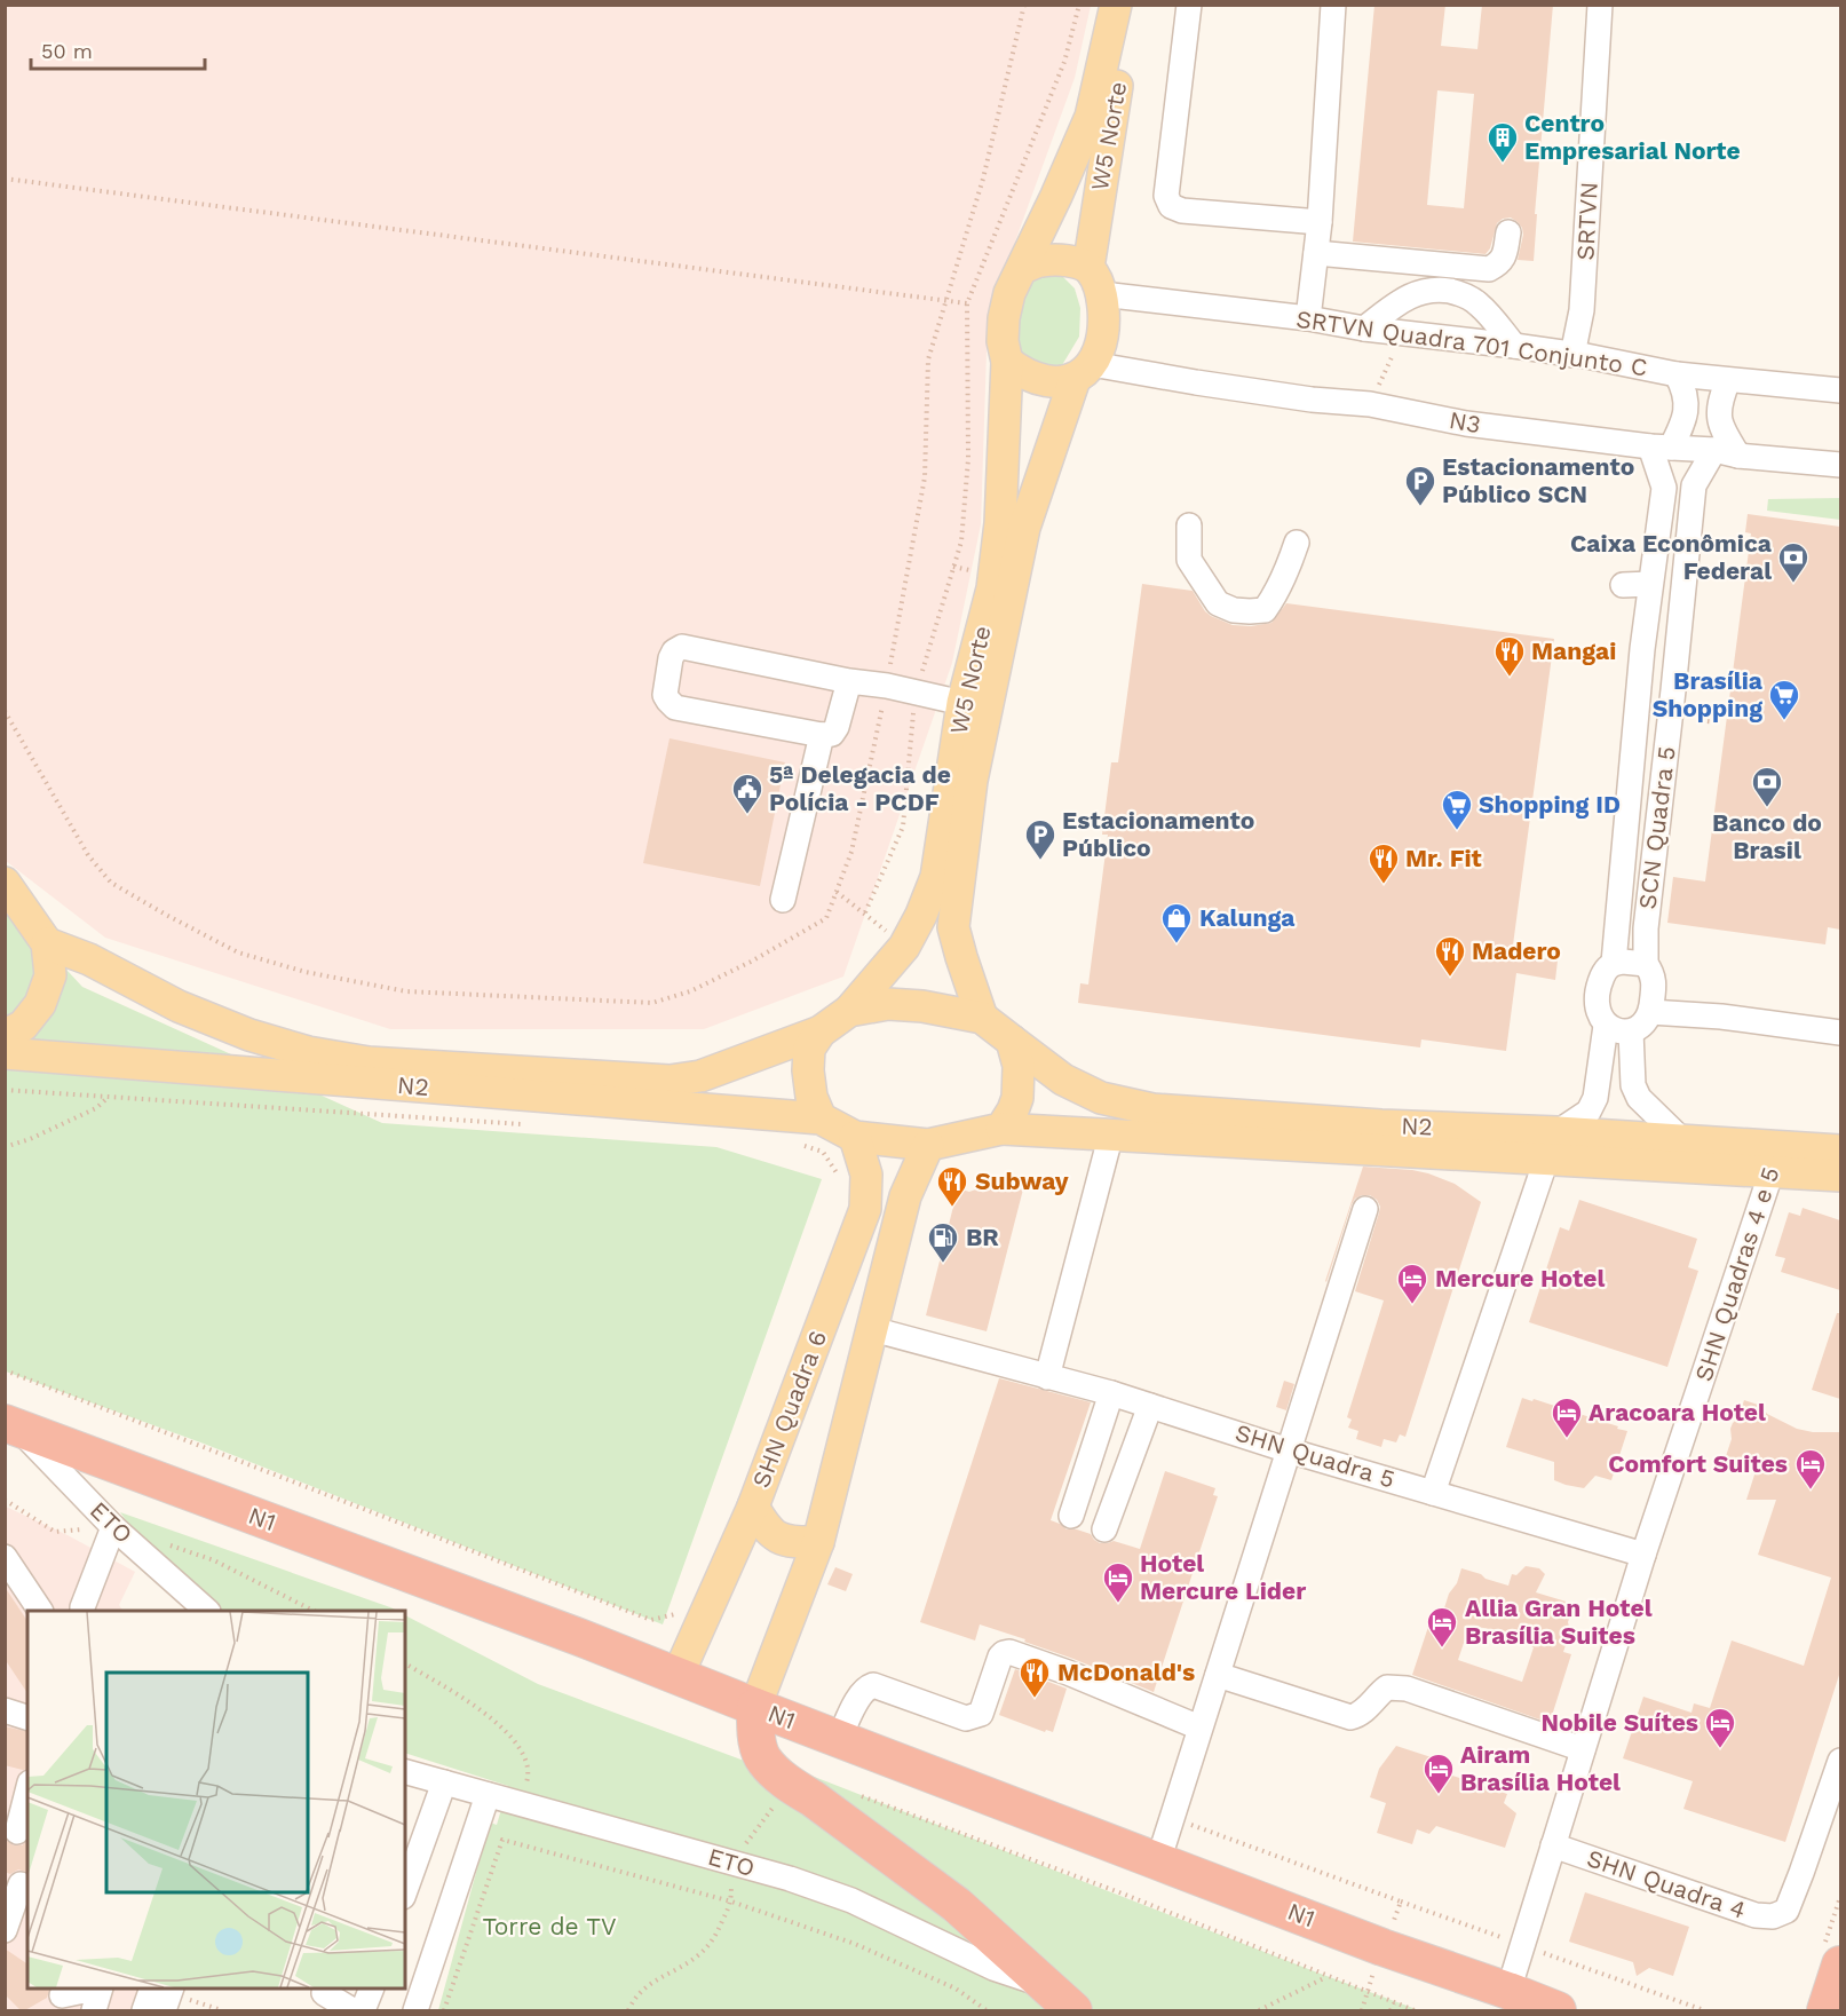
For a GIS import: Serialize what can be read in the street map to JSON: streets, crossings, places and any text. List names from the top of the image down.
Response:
{
  "streets": {
    "highway": ["N1"],
    "main road": ["W5 Norte", "N2", "SHN Quadra 6"],
    "street": [
      "SRTVN",
      "SRTVN Quadra 701 Conjunto C",
      "N3",
      "SCN Quadra 5",
      "SHN Quadras 4 e 5",
      "SHN Quadra 5",
      "ETO",
      "SHN Quadra 4"
    ]
  },
  "crossings": [
    ["W5 Norte", "SRTVN Quadra 701 Conjunto C"],
    ["W5 Norte", "N3"],
    ["W5 Norte", "N2"],
    ["W5 Norte", "SHN Quadra 6"],
    ["SRTVN", "SRTVN Quadra 701 Conjunto C"],
    ["SRTVN Quadra 701 Conjunto C", "N3"],
    ["N3", "SCN Quadra 5"],
    ["N2", "SHN Quadras 4 e 5"],
    ["N2", "SHN Quadra 6"],
    ["SHN Quadras 4 e 5", "SHN Quadra 5"],
    ["SHN Quadras 4 e 5", "N1"],
    ["SHN Quadras 4 e 5", "SHN Quadra 4"],
    ["SHN Quadra 6", "N1"],
    ["N1", "ETO"]
  ],
  "parks": ["Torre de TV"],
  "places": {
    "building": ["Centro Empresarial Norte"],
    "parking": ["Estacionamento Público SCN", "Estacionamento Público"],
    "bank": ["Caixa Econômica Federal", "Banco do Brasil"],
    "restaurant": [
      "Mangai",
      "Mr. Fit",
      "Madero",
      "Subway",
      "McDonald's"
    ],
    "supermarket": ["Brasília Shopping", "Shopping ID"],
    "public building": ["5ª Delegacia de Polícia - PCDF"],
    "shop": ["Kalunga"],
    "fuel station": ["BR"],
    "hotel": [
      "Mercure Hotel",
      "Aracoara Hotel",
      "Comfort Suites",
      "Hotel Mercure Lider",
      "Allia Gran Hotel Brasília Suites",
      "Nobile Suítes",
      "Airam Brasília Hotel"
    ]
  },
  "scale_bar": "50 m"
}
